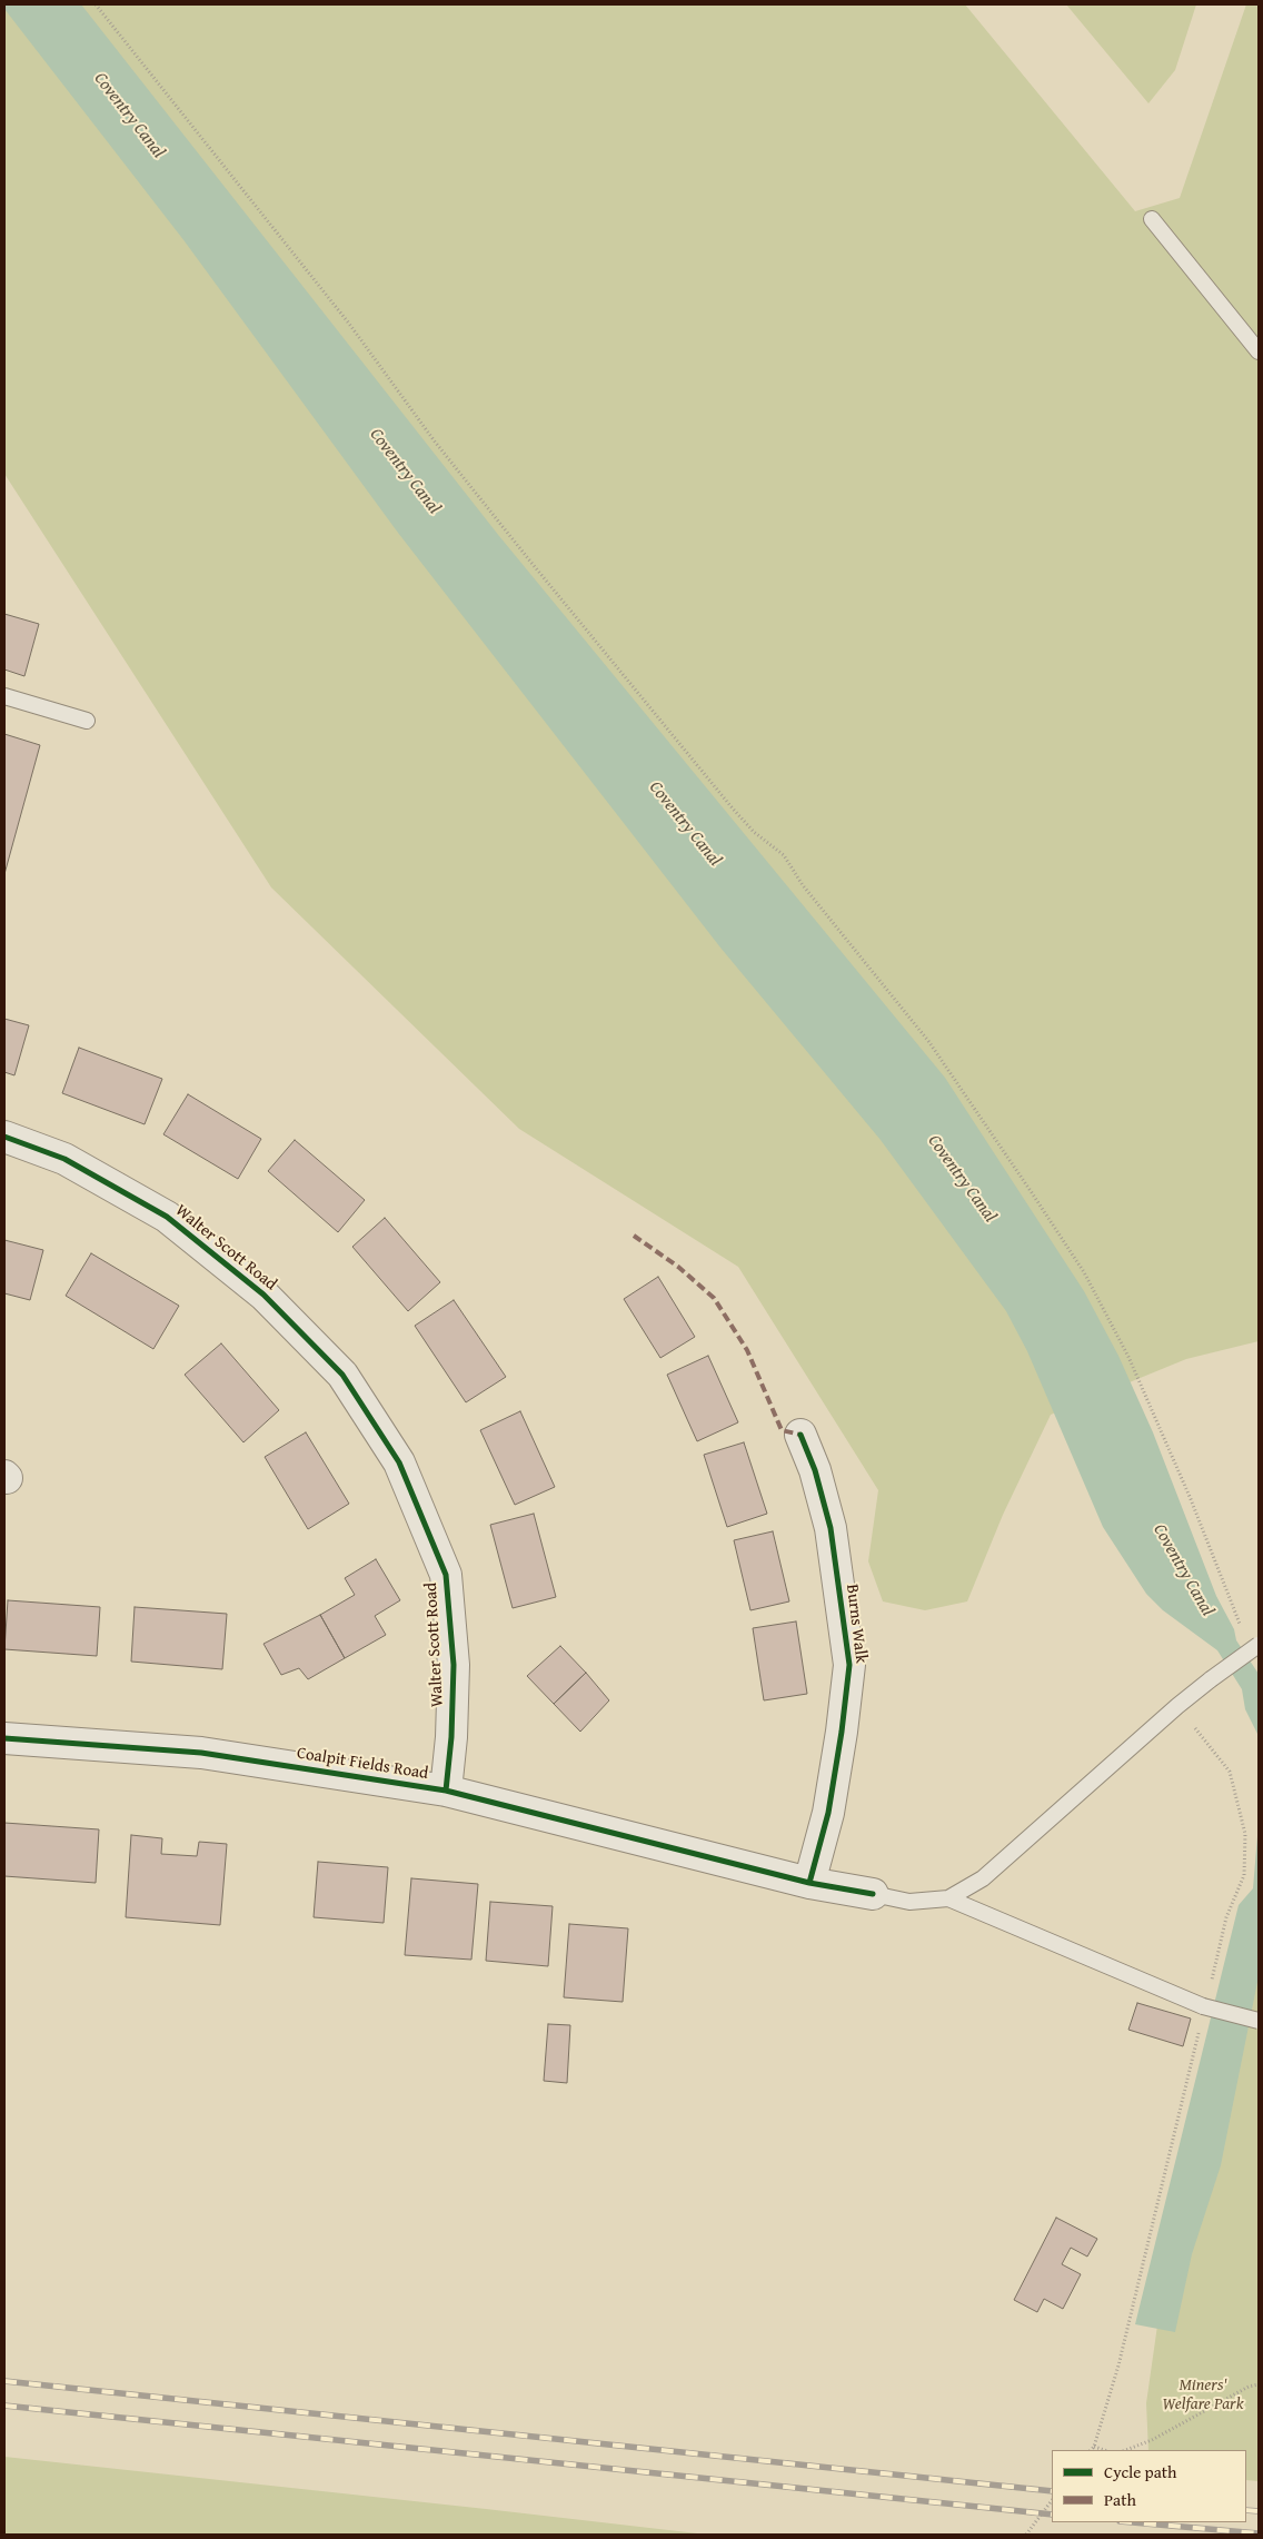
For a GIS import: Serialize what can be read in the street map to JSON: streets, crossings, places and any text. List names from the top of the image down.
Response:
{
  "streets": {
    "street": ["Walter Scott Road", "Burns Walk", "Coalpit Fields Road"]
  },
  "crossings": [
    ["Walter Scott Road", "Coalpit Fields Road"],
    ["Burns Walk", "Coalpit Fields Road"]
  ],
  "water": ["Coventry Canal"],
  "parks": ["Miners' Welfare Park"],
  "legend": ["Cycle path", "Path"]
}
